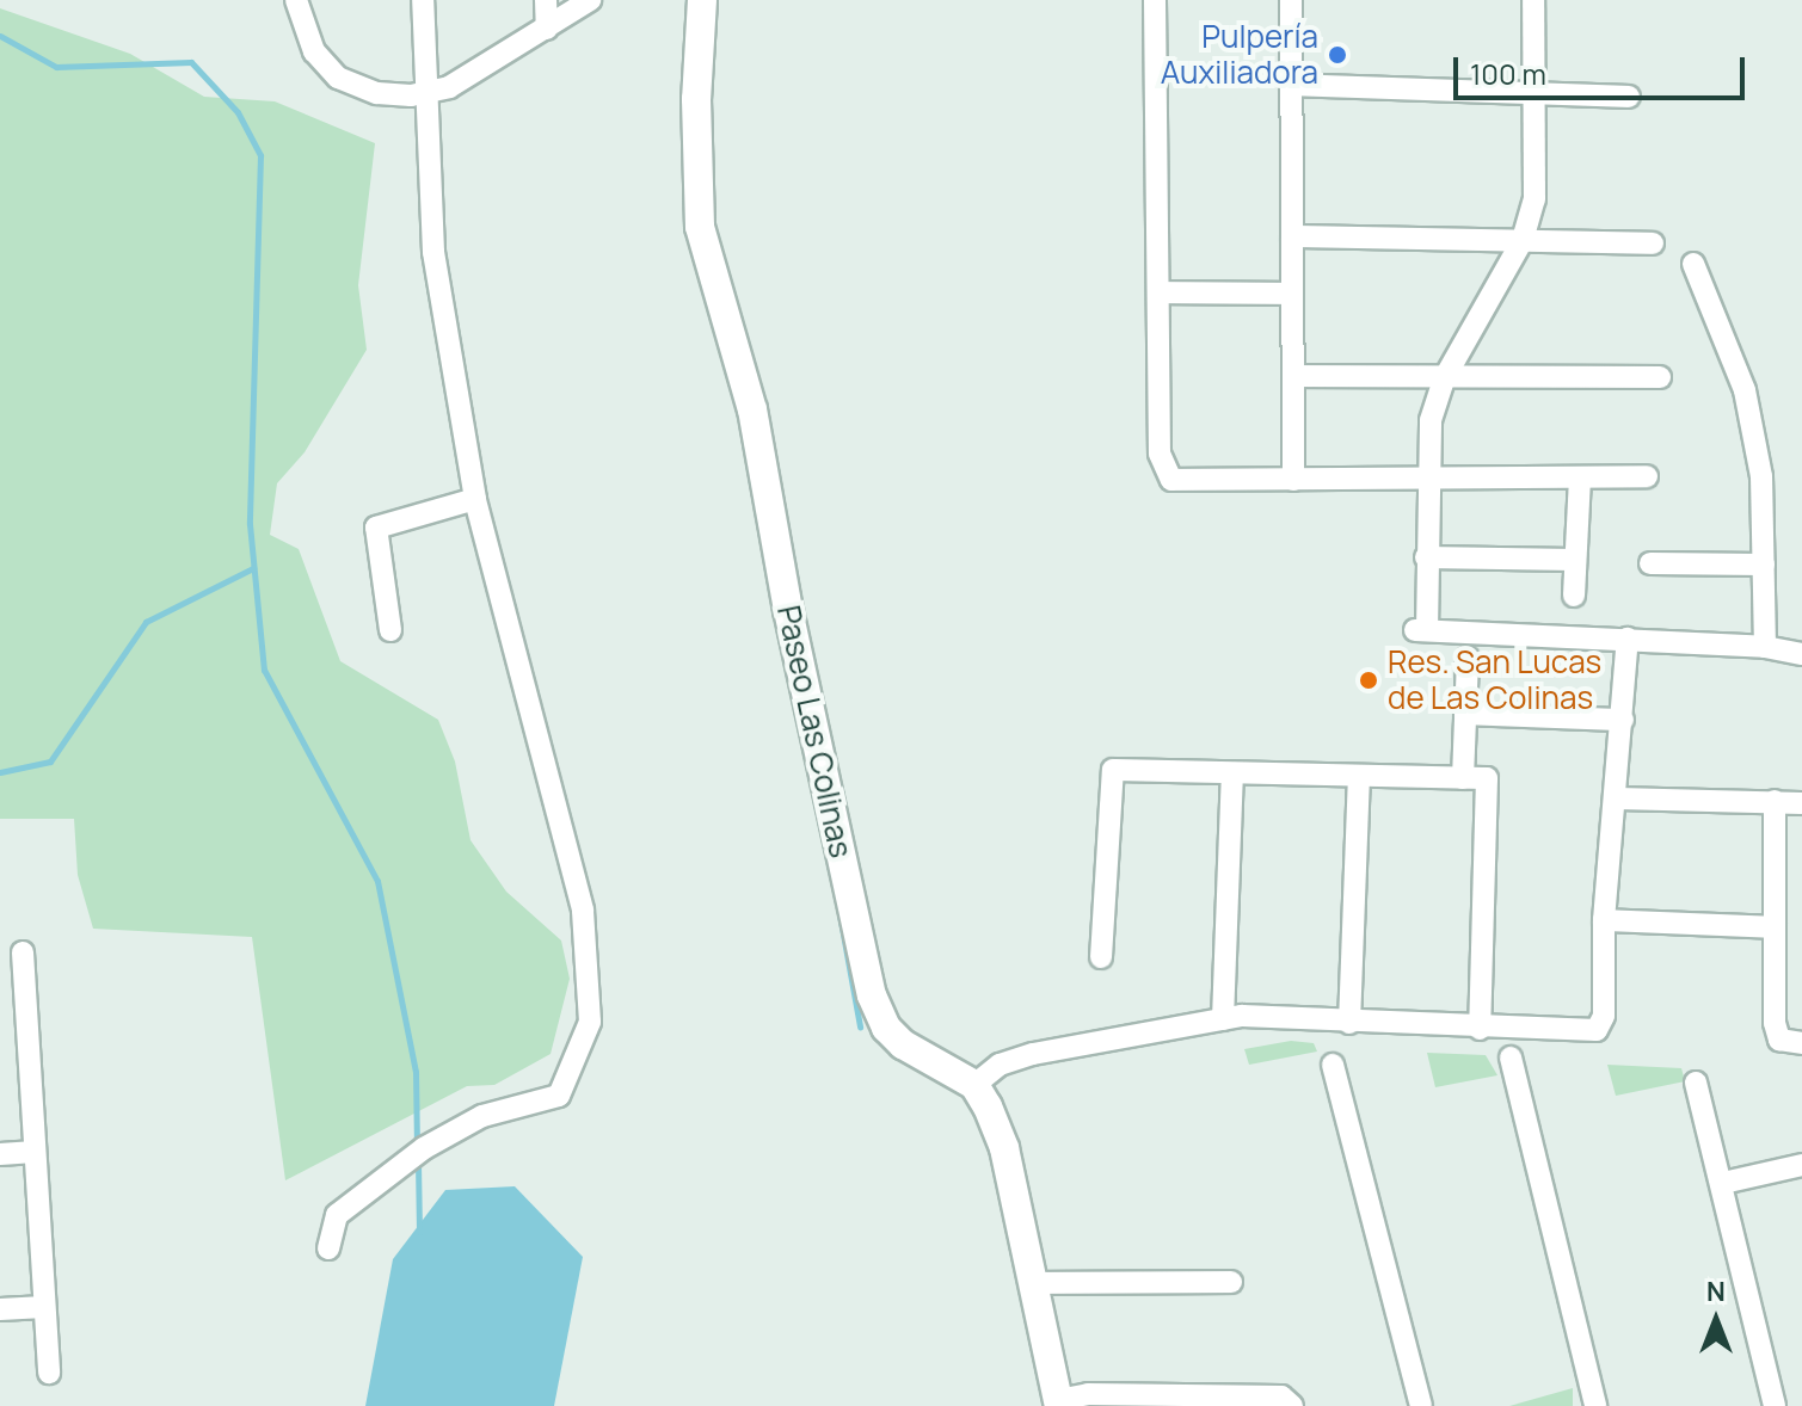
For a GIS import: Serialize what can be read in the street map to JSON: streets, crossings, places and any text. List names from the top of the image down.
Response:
{
  "streets": {
    "street": ["Paseo Las Colinas"]
  },
  "places": ["Pulpería Auxiliadora", "Res. San Lucas de Las Colinas"],
  "scale_bar": "100 m",
  "north": "top"
}
